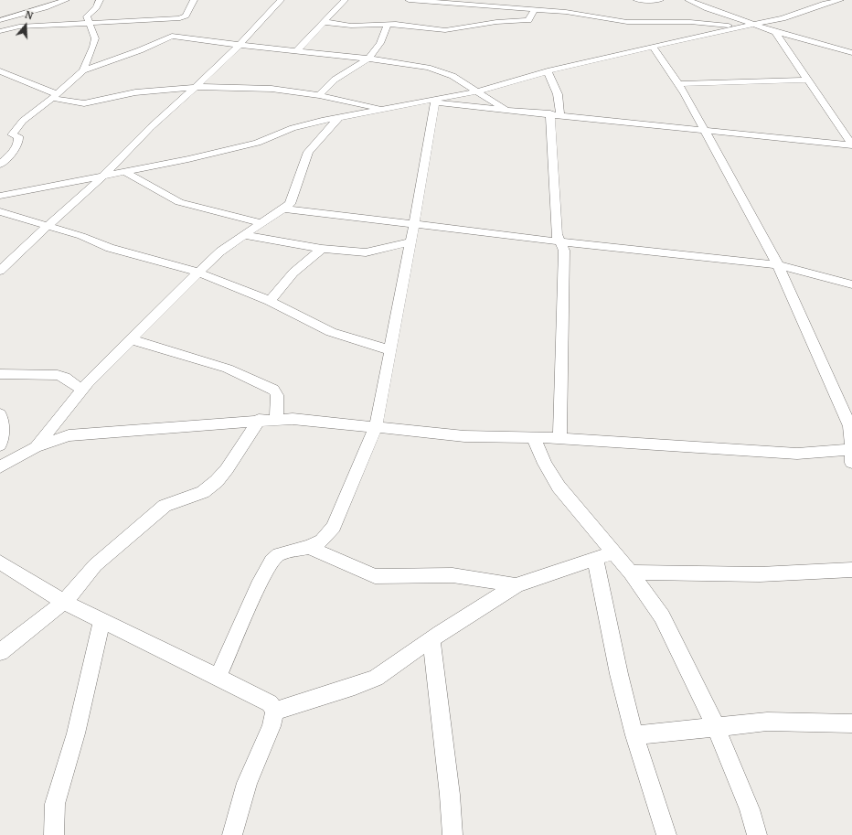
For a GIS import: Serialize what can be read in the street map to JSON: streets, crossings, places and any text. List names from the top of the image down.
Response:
{
  "north": "top"
}
